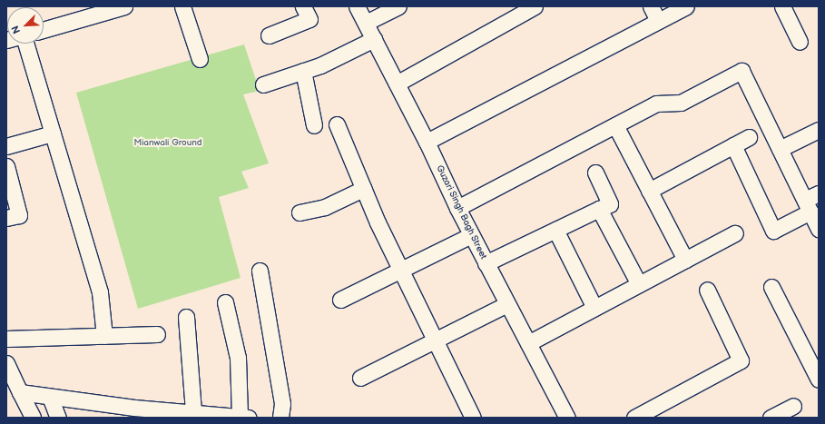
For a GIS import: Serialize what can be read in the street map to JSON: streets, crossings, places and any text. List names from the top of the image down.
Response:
{
  "streets": {
    "street": ["Guzari Singh Bagh Street"]
  },
  "parks": ["Mianwali Ground"],
  "north": "bottom left"
}
